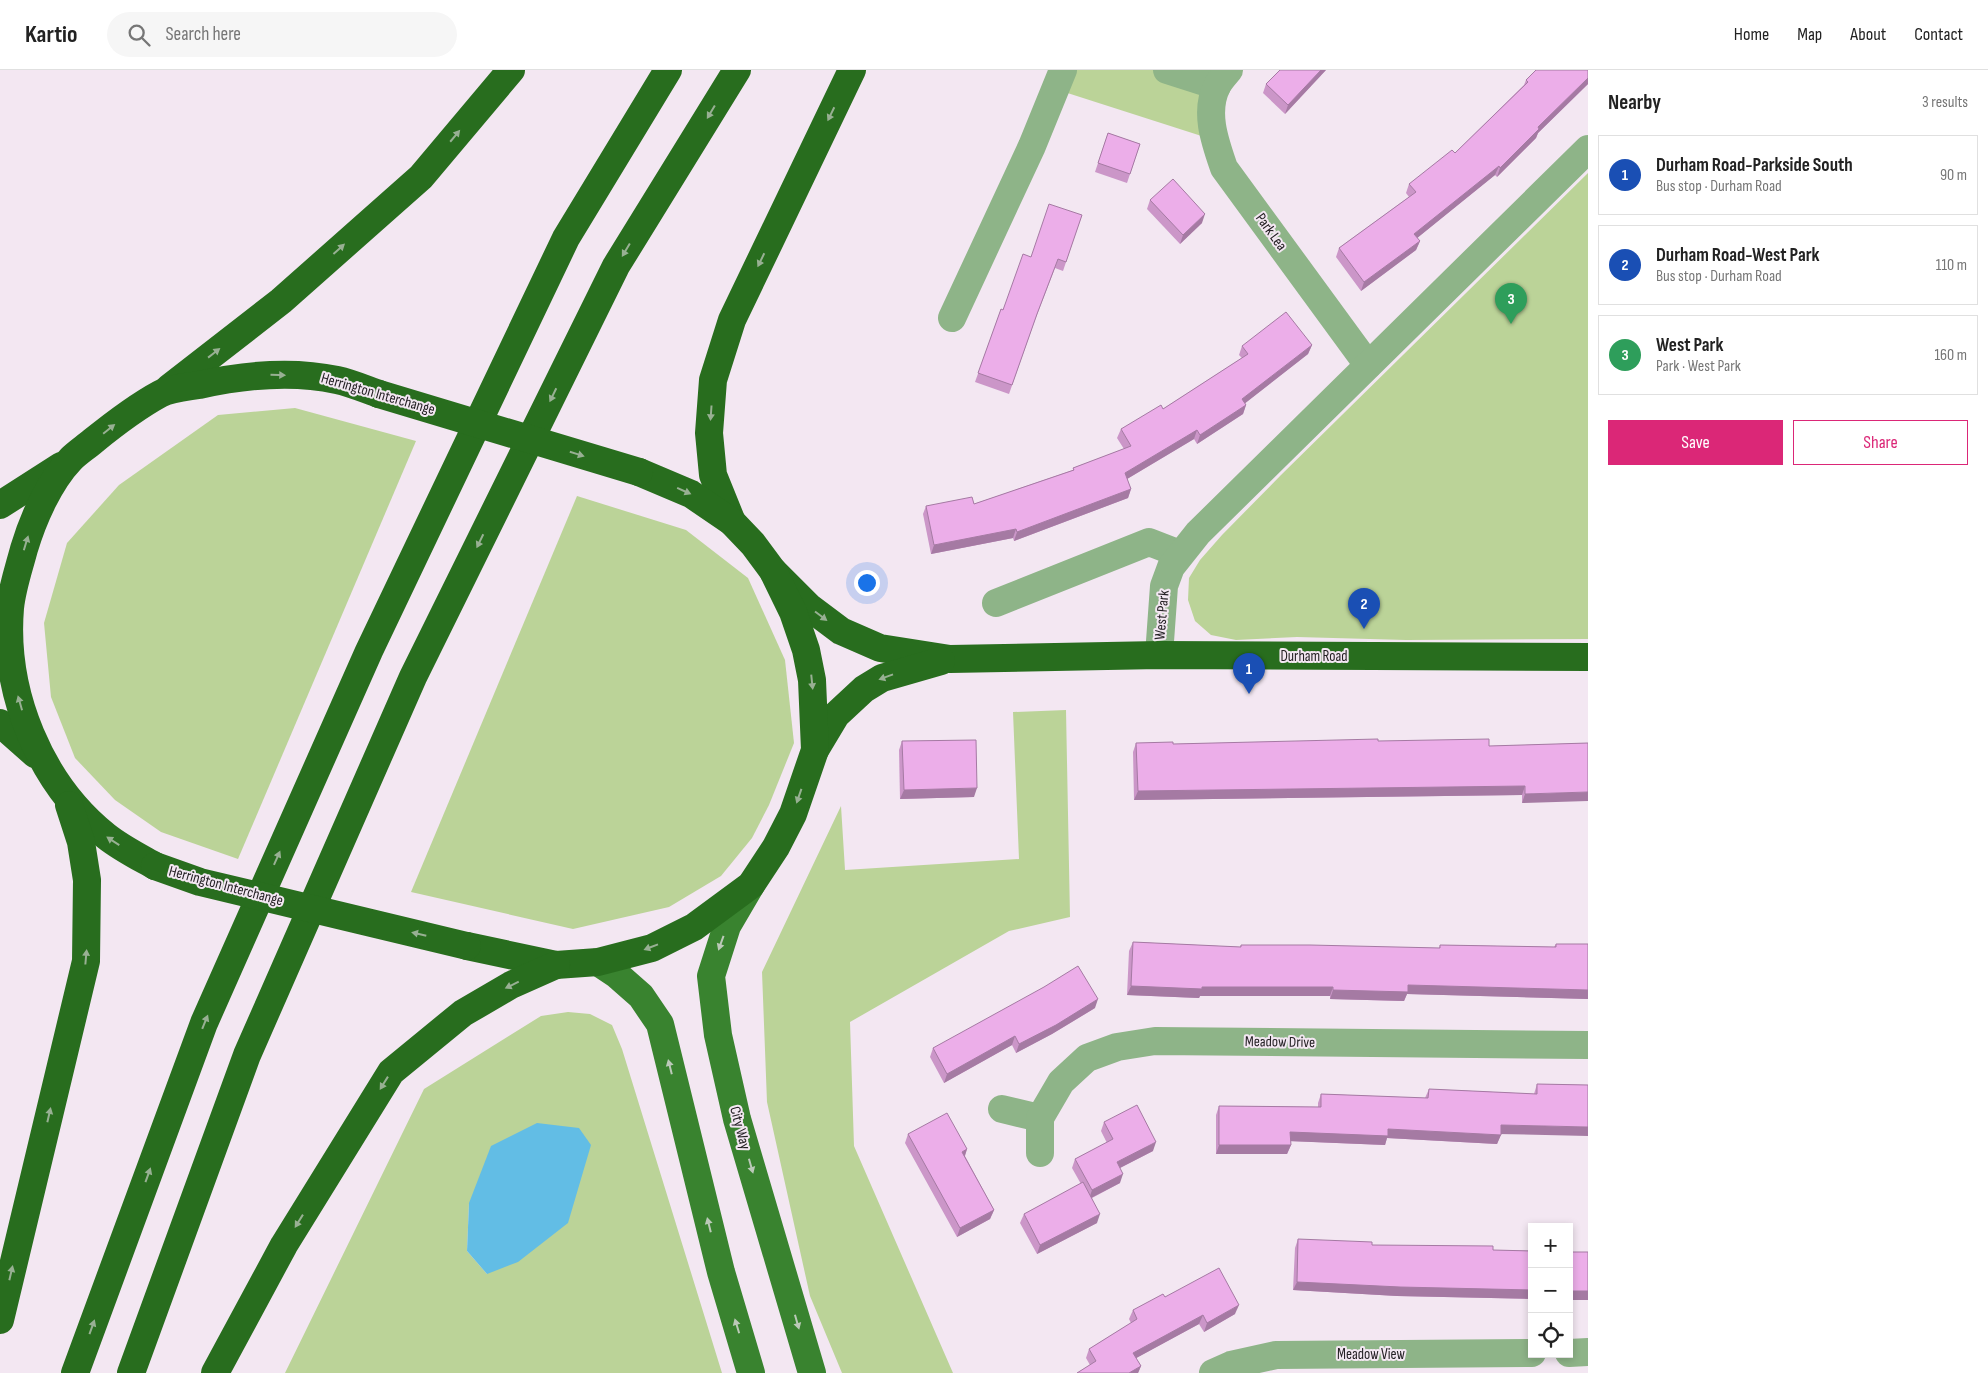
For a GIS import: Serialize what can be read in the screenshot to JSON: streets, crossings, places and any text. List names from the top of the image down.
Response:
{
  "streets": {
    "highway": ["Herrington Interchange", "Durham Road"],
    "main road": ["City Way"],
    "street": [
      "Park Lea",
      "West Park",
      "Meadow Drive",
      "Meadow View"
    ]
  },
  "crossings": [
    ["Park Lea", "West Park"],
    ["Herrington Interchange", "City Way"],
    ["West Park", "Durham Road"]
  ],
  "page": {
    "header": "Kartio",
    "search": "Search here",
    "nav": [
      "Home",
      "Map",
      "About",
      "Contact"
    ],
    "heading": ["Nearby", "3 results"],
    "list": [
      {
        "mark": "1",
        "name": "Durham Road-Parkside South",
        "note": "Bus stop · Durham Road",
        "value": "90 m"
      },
      {
        "mark": "2",
        "name": "Durham Road-West Park",
        "note": "Bus stop · Durham Road",
        "value": "110 m"
      },
      {
        "mark": "3",
        "name": "West Park",
        "note": "Park · West Park",
        "value": "160 m"
      }
    ],
    "pins": ["3", "2", "1"],
    "buttons": ["Save", "Share"],
    "map_buttons": ["+", "−"]
  }
}
